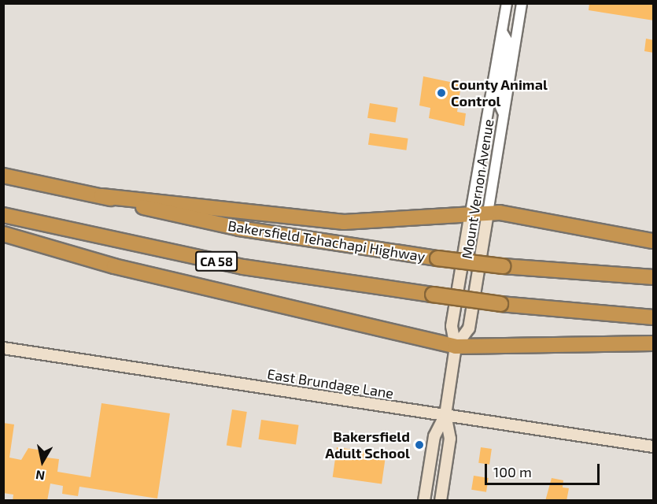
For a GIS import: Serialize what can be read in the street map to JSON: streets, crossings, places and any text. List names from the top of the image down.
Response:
{
  "streets": {
    "highway": ["Bakersfield Tehachapi Highway", "CA 58"],
    "main road": ["Mount Vernon Avenue", "East Brundage Lane"]
  },
  "crossings": [
    ["Mount Vernon Avenue", "East Brundage Lane"]
  ],
  "places": ["County Animal Control", "Bakersfield Adult School"],
  "scale_bar": "100 m",
  "north": "bottom"
}
